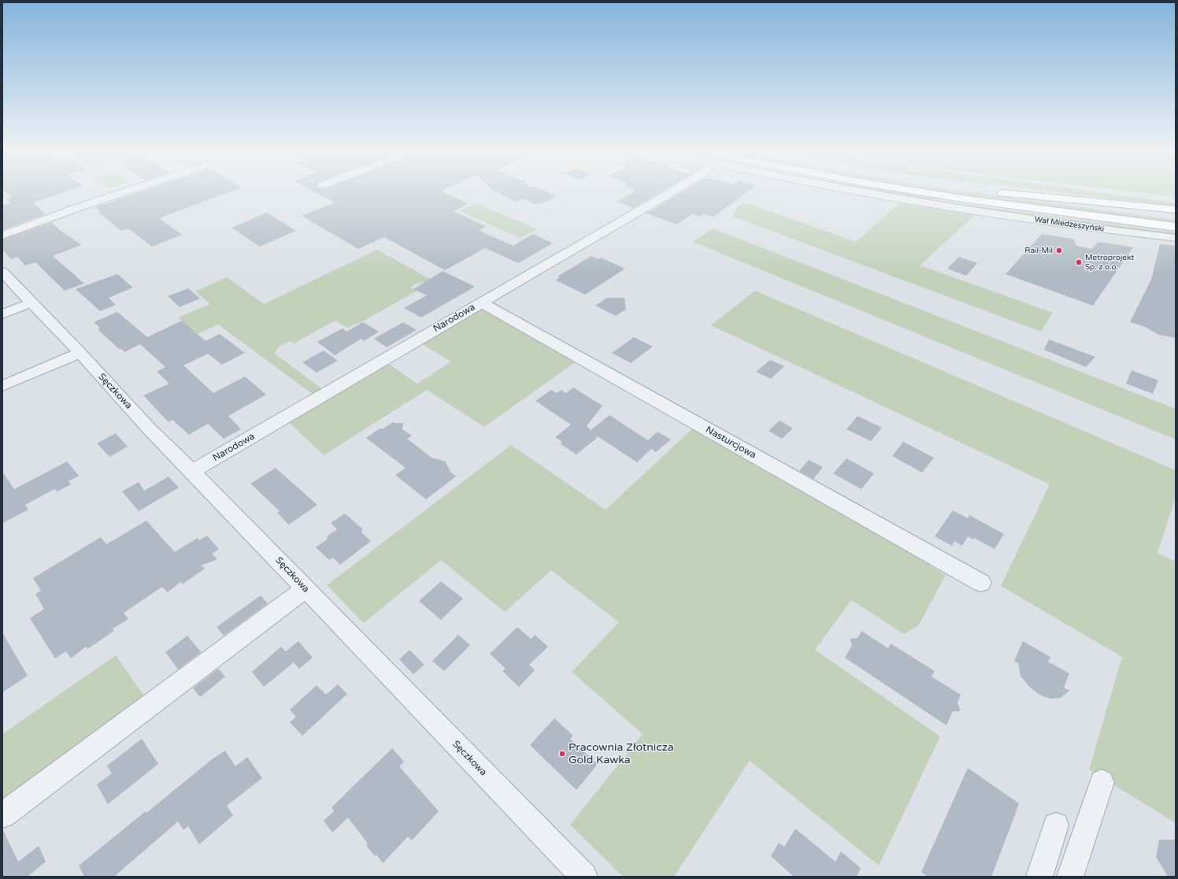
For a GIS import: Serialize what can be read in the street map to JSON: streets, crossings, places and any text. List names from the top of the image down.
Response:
{
  "streets": {
    "main road": ["Wał Miedzeszyński"],
    "street": ["Narodowa", "Sęczkowa", "Nasturcjowa"]
  },
  "crossings": [
    ["Narodowa", "Sęczkowa"],
    ["Narodowa", "Nasturcjowa"]
  ],
  "places": ["Rail-Mil", "Metroprojekt Sp. z o.o.", "Pracownia Złotnicza Gold Kawka"]
}
